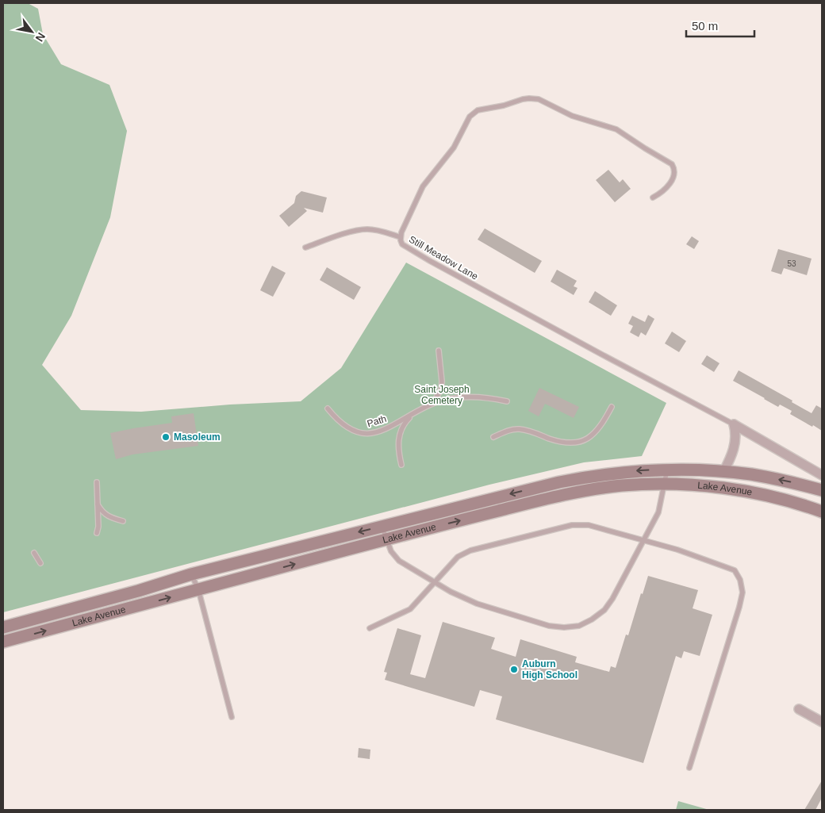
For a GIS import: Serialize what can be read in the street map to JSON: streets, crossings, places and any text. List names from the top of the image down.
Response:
{
  "streets": {
    "main road": ["Lake Avenue"],
    "lane": ["Still Meadow Lane", "Path"]
  },
  "crossings": [
    ["Still Meadow Lane", "Lake Avenue"]
  ],
  "parks": ["Saint Joseph Cemetery"],
  "places": ["Masoleum", "Auburn High School"],
  "house_numbers": ["53"],
  "scale_bar": "50 m",
  "north": "bottom right"
}
